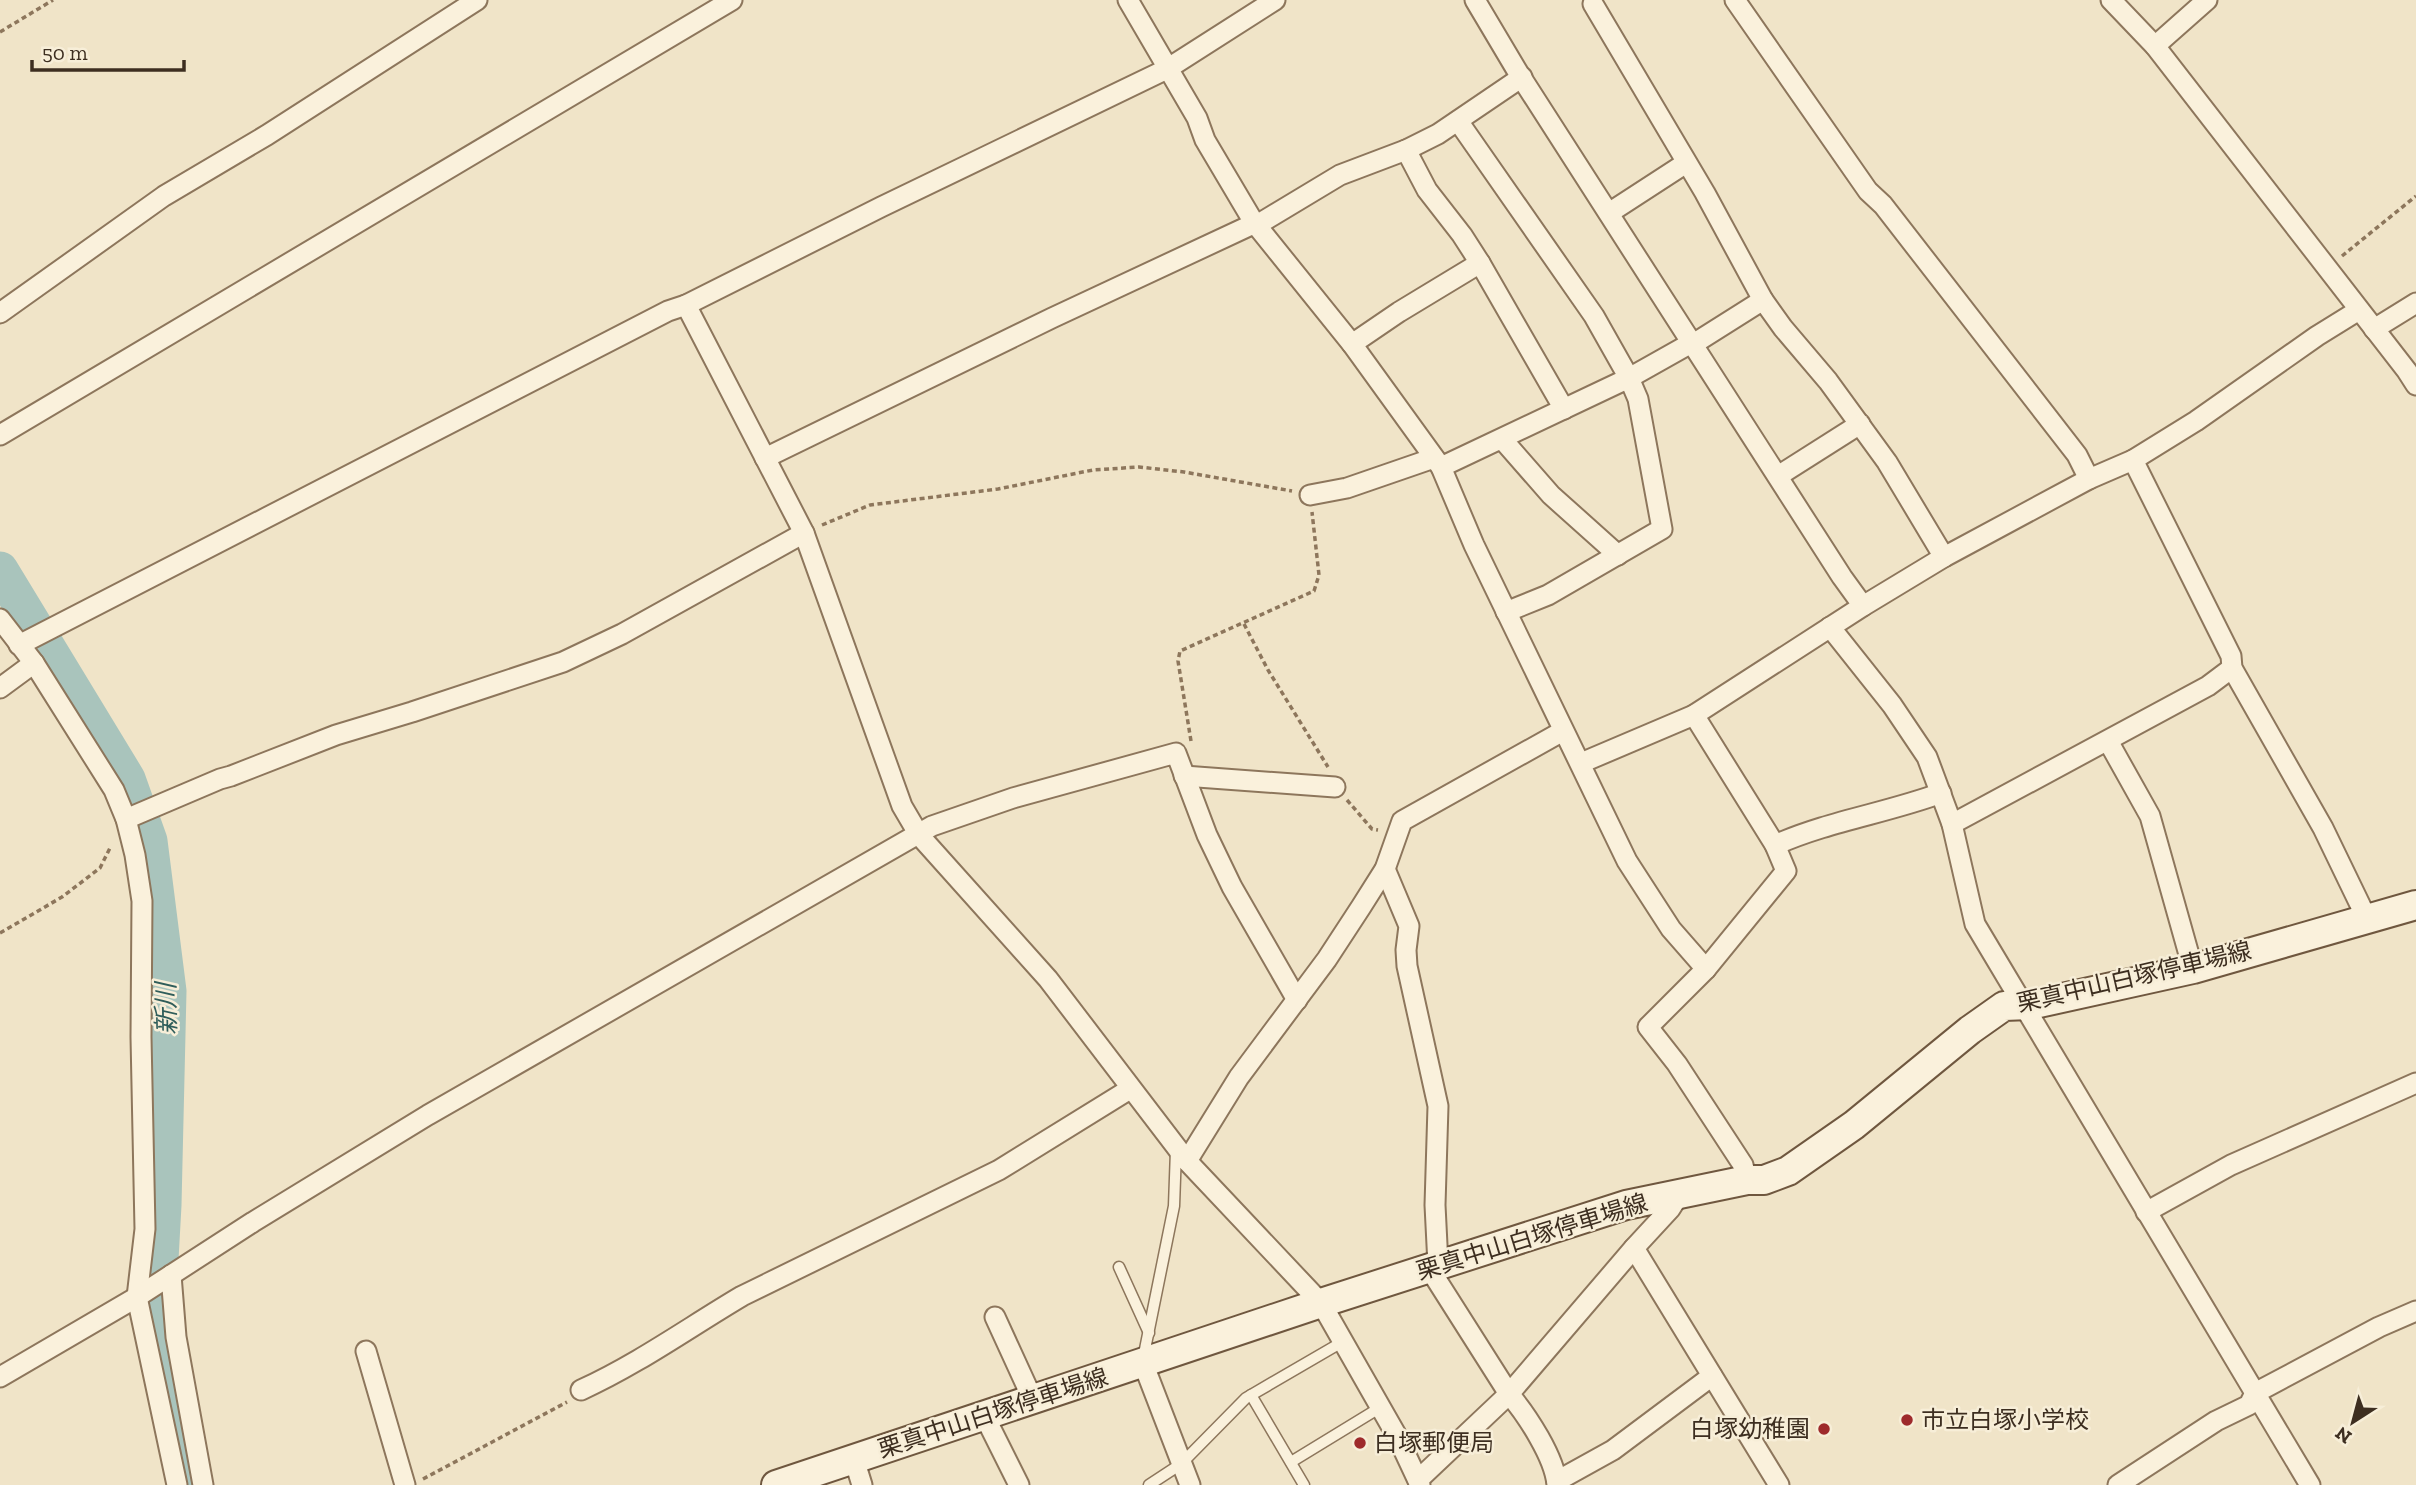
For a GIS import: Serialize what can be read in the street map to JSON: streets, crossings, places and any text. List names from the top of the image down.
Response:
{
  "streets": {
    "main road": ["栗真中山白塚停車場線"]
  },
  "water": ["新川"],
  "places": ["市立白塚小学校", "白塚幼稚園", "白塚郵便局"],
  "scale_bar": "50 m",
  "north": "bottom left"
}
